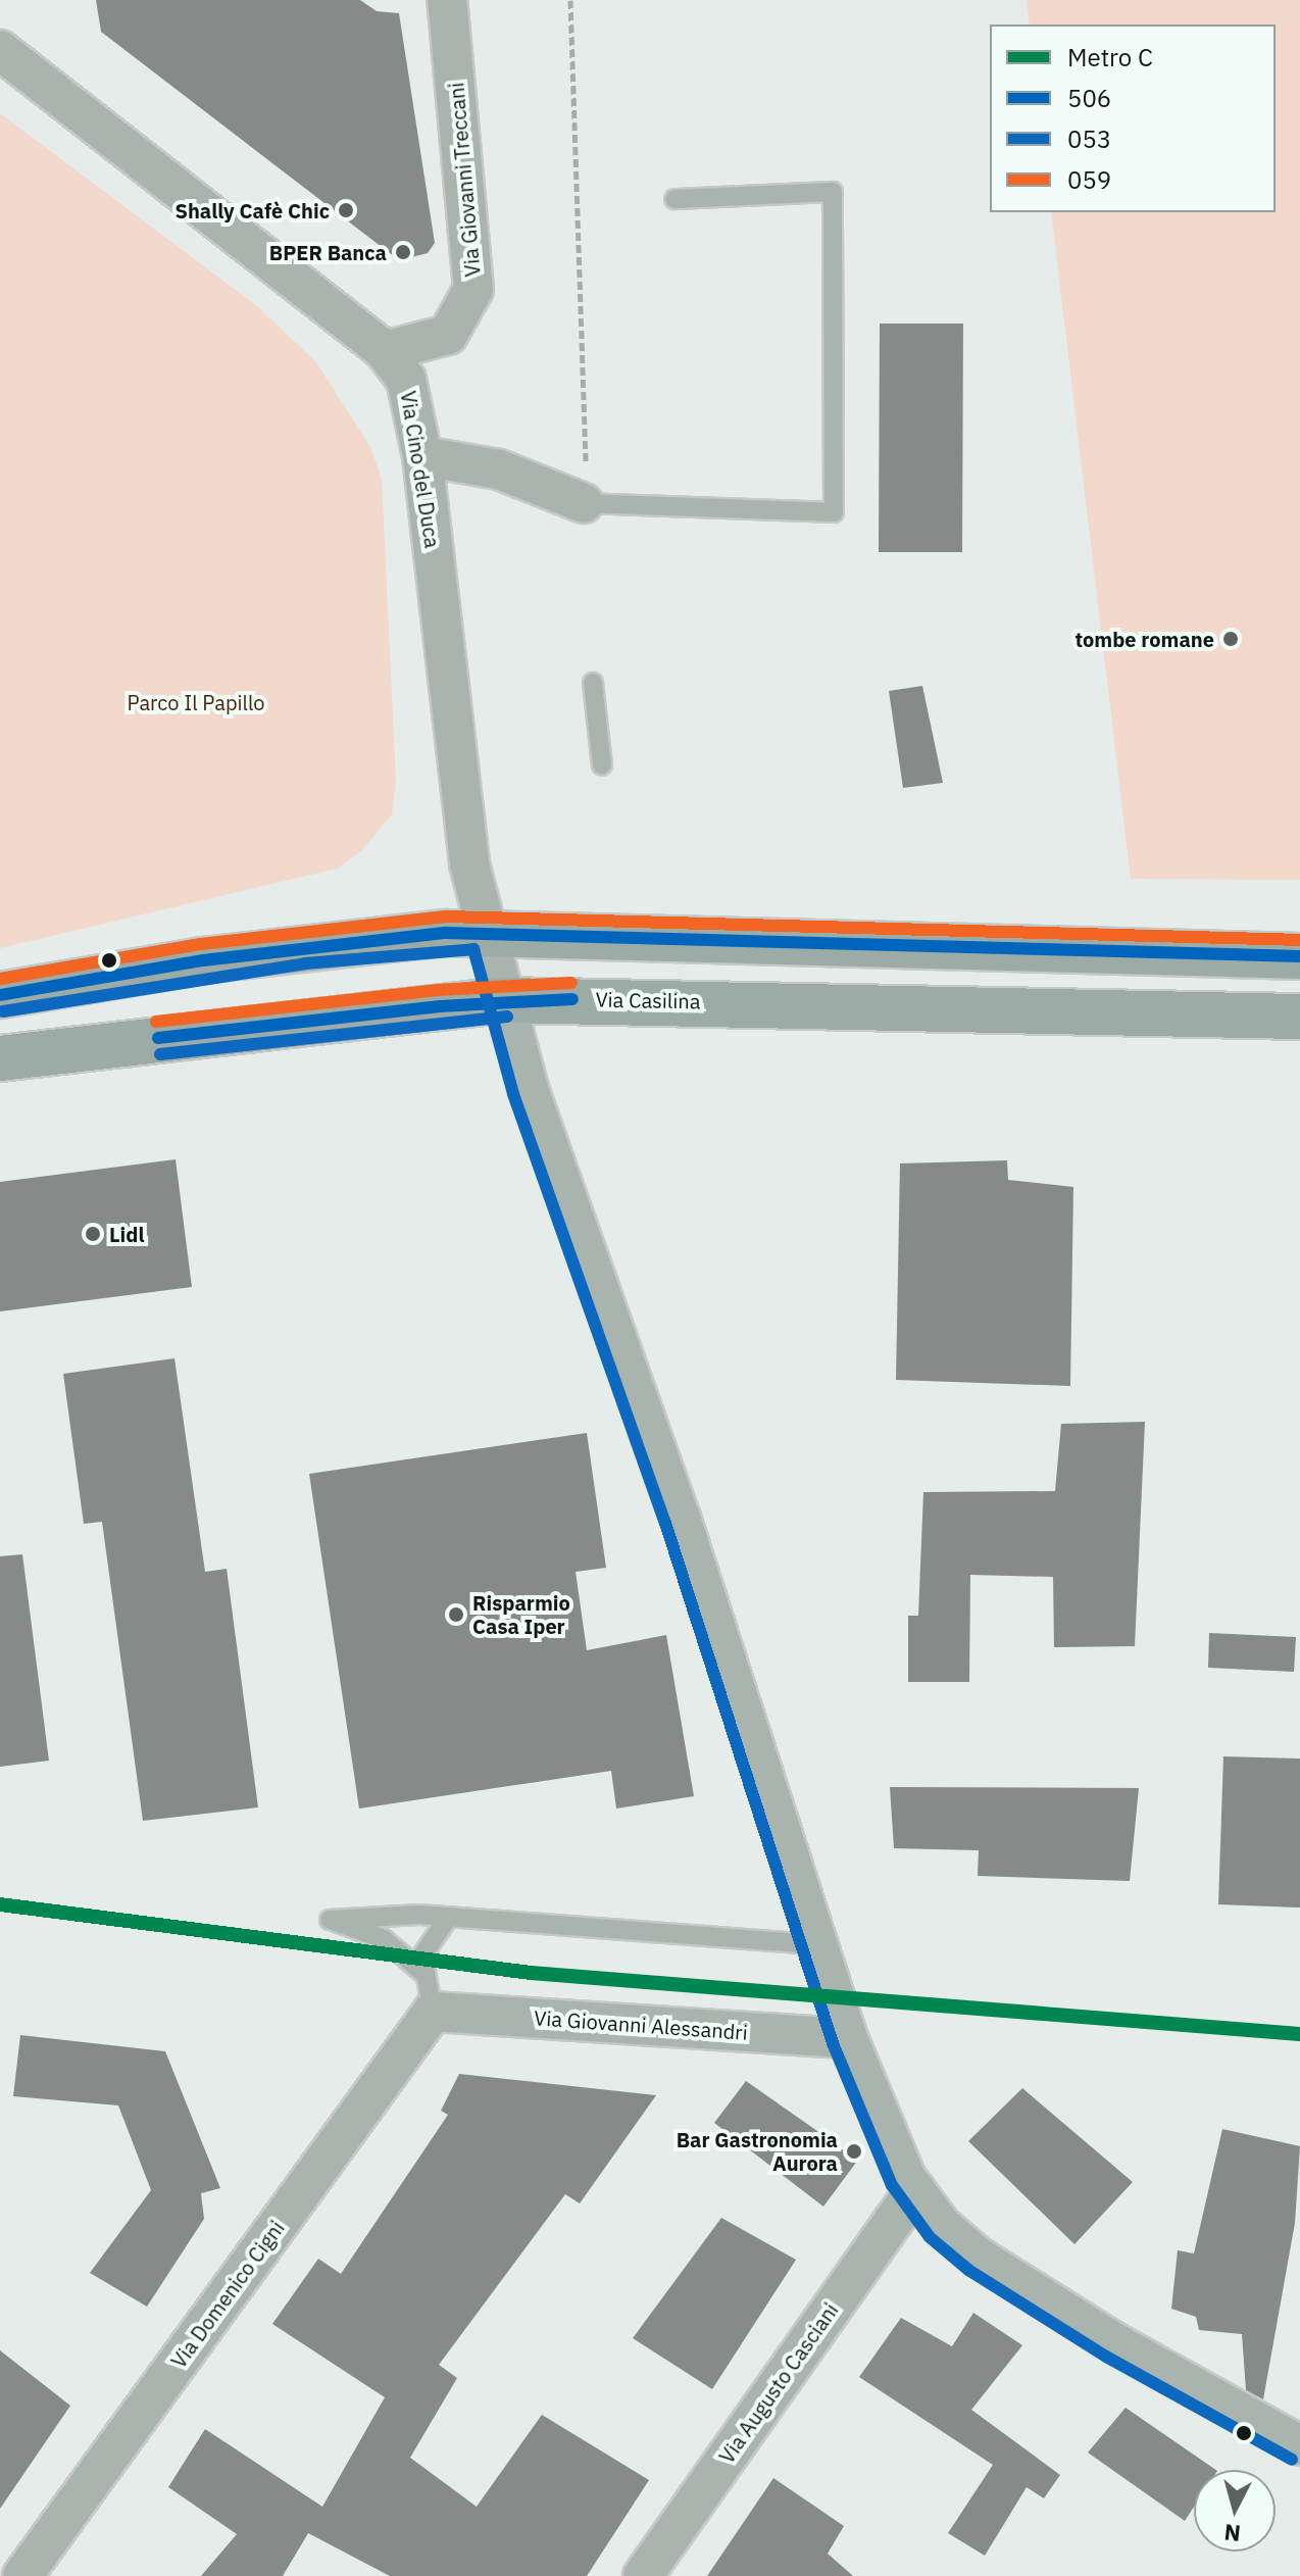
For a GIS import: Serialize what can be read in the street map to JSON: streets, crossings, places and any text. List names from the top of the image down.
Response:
{
  "streets": {
    "main road": ["Via Casilina"],
    "street": [
      "Via Giovanni Treccani",
      "Via Cino del Duca",
      "Via Giovanni Alessandri",
      "Via Domenico Cigni",
      "Via Augusto Casciani"
    ]
  },
  "crossings": [
    ["Via Giovanni Treccani", "Via Cino del Duca"],
    ["Via Cino del Duca", "Via Casilina"],
    ["Via Cino del Duca", "Via Giovanni Alessandri"],
    ["Via Cino del Duca", "Via Augusto Casciani"],
    ["Via Giovanni Alessandri", "Via Domenico Cigni"]
  ],
  "parks": ["Parco Il Papillo"],
  "places": [
    "Shally Cafè Chic",
    "BPER Banca",
    "tombe romane",
    "Lidl",
    "Risparmio Casa Iper",
    "Bar Gastronomia Aurora"
  ],
  "lines": [
    "transit line 059",
    "transit line 506",
    "transit line 053",
    "metro line C"
  ],
  "legend": [
    "Metro C",
    "506",
    "053",
    "059"
  ],
  "north": "bottom"
}
